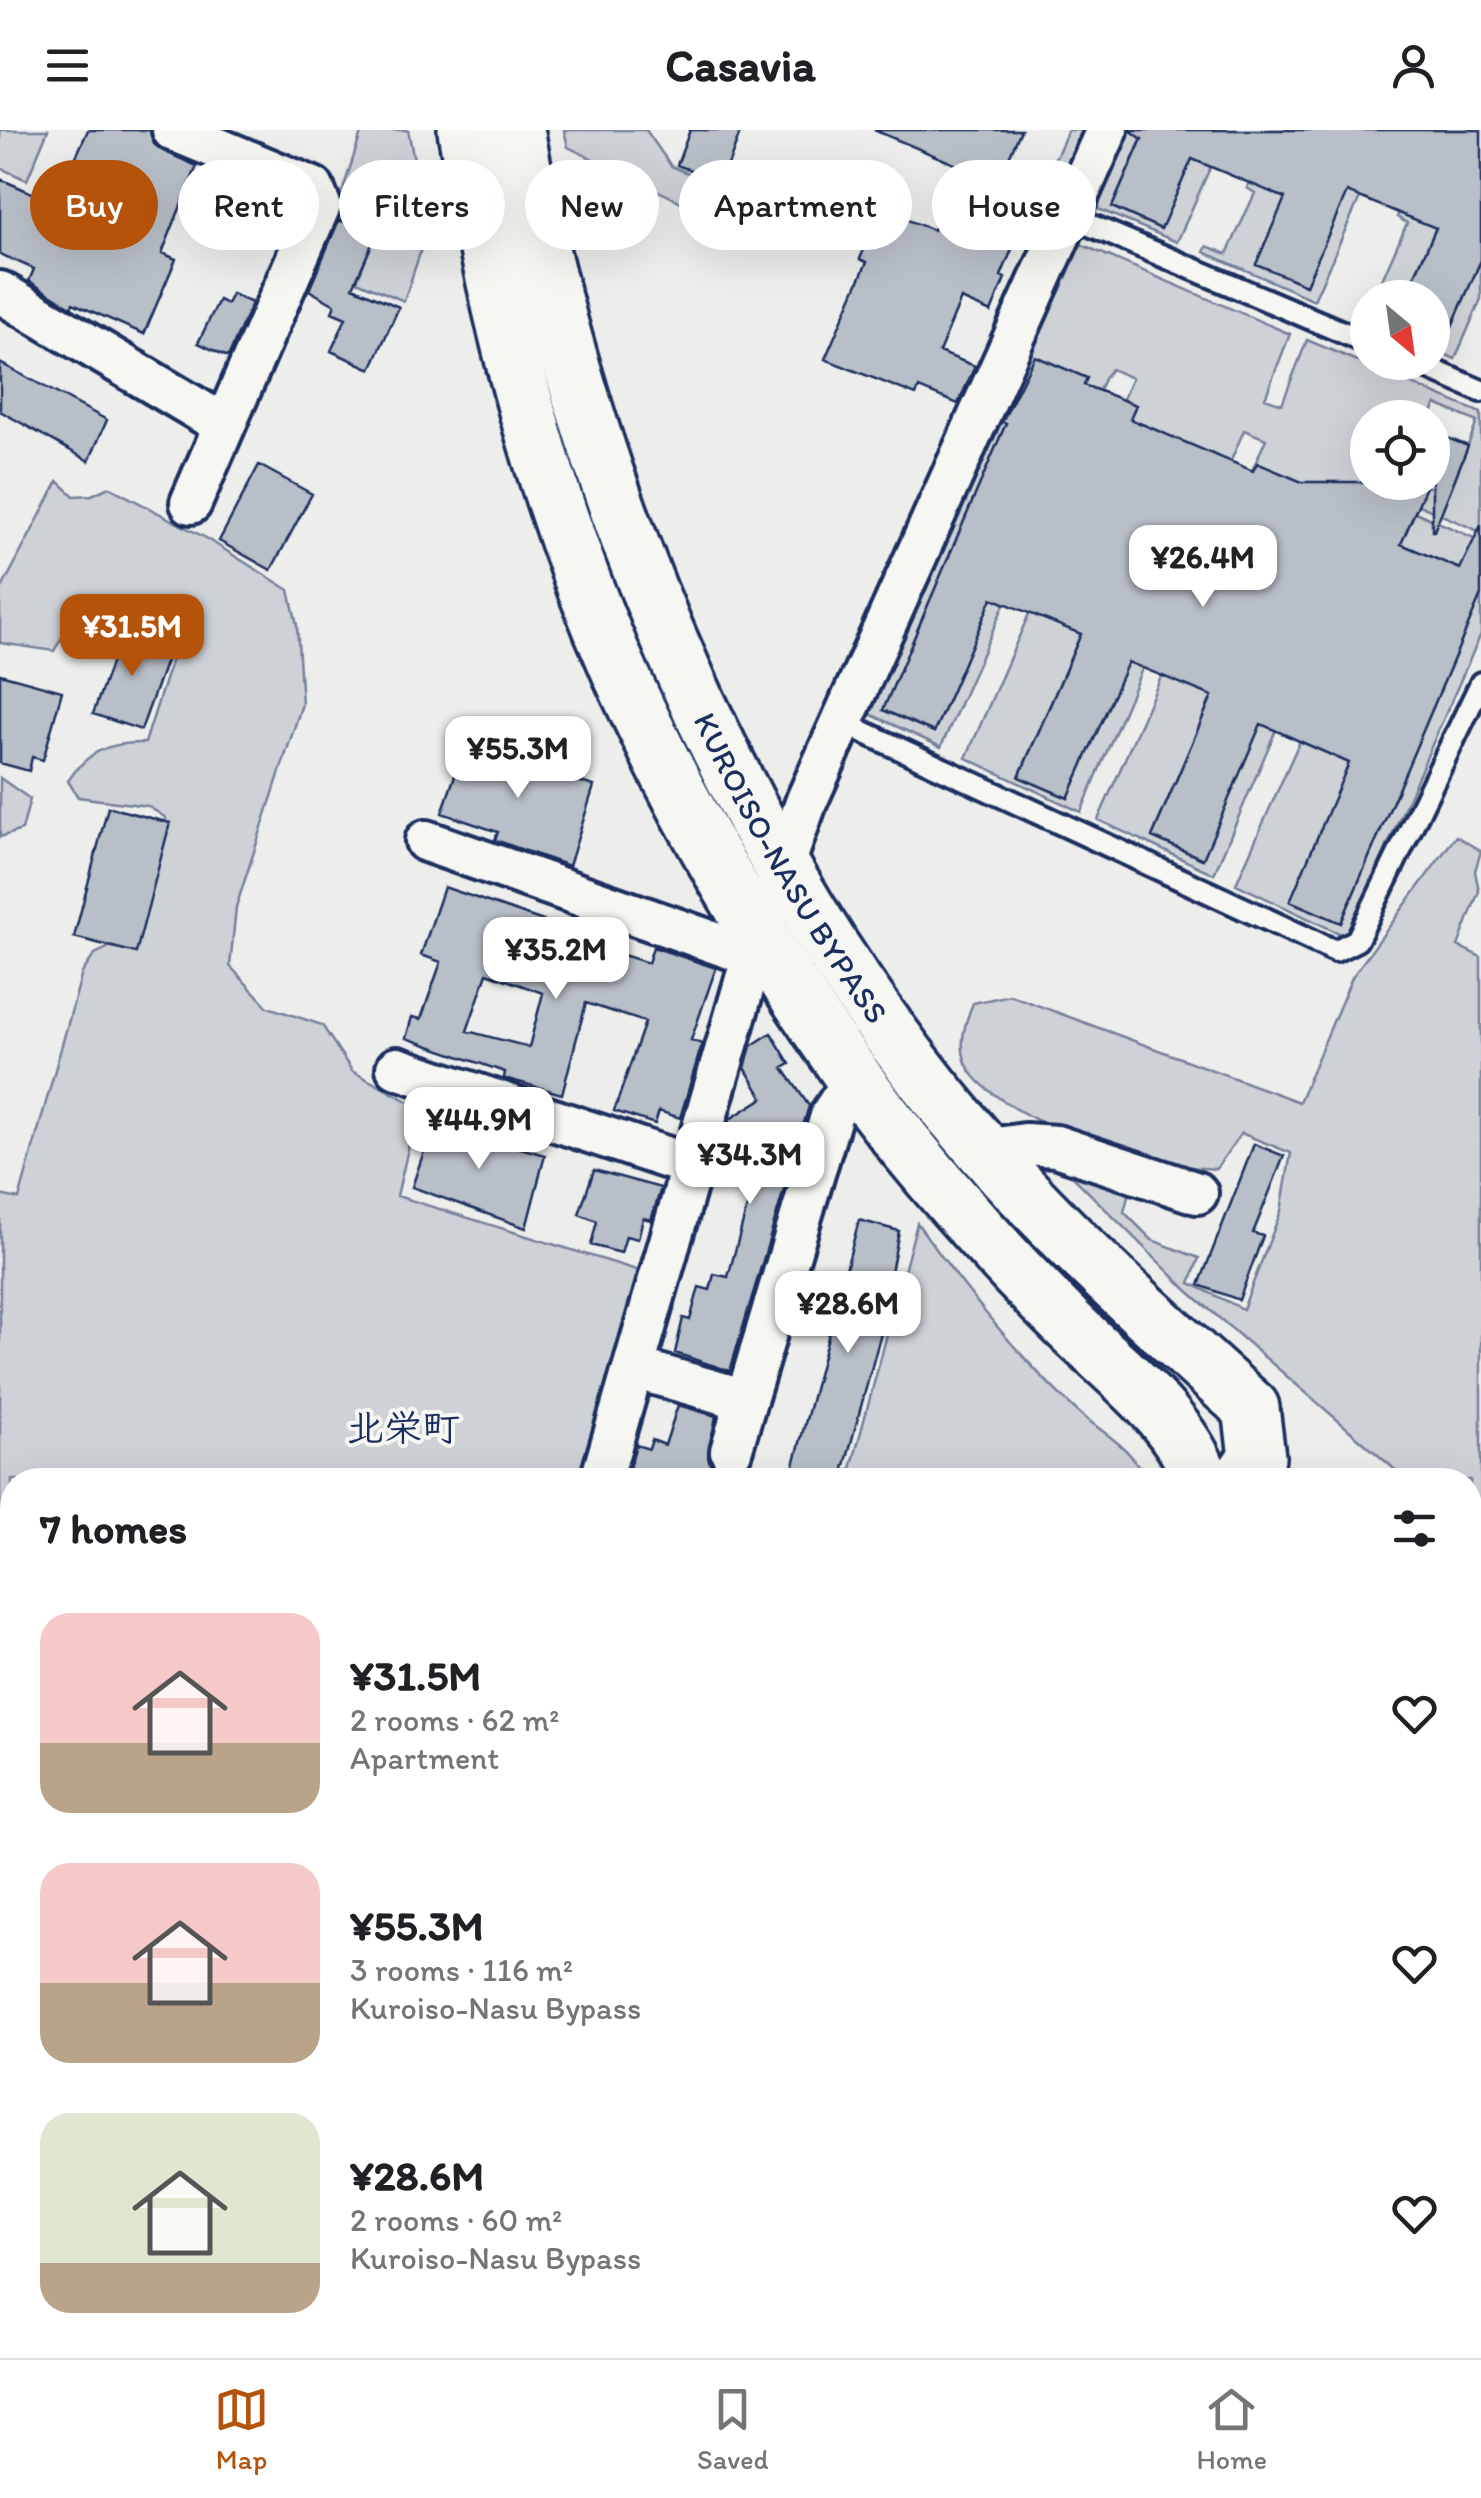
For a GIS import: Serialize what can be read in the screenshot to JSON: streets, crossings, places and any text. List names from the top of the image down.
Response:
{
  "streets": {
    "main road": ["KUROISO-NASU BYPASS"]
  },
  "districts": ["北栄町"],
  "north": "bottom right",
  "page": {
    "header": "Casavia",
    "chip": [
      "Buy",
      "Rent",
      "Filters",
      "New",
      "Apartment",
      "House"
    ],
    "price": [
      "¥26.4M",
      "¥31.5M",
      "¥55.3M",
      "¥35.2M",
      "¥44.9M",
      "¥34.3M",
      "¥28.6M"
    ],
    "heading": "7 homes",
    "list": [
      {
        "name": "¥31.5M",
        "note": "2 rooms · 62 m² · Apartment"
      },
      {
        "name": "¥55.3M",
        "note": "3 rooms · 116 m² · Kuroiso-Nasu Bypass"
      },
      {
        "name": "¥28.6M",
        "note": "2 rooms · 60 m² · Kuroiso-Nasu Bypass"
      }
    ],
    "tabs": ["Map", "Saved", "Home"]
  }
}
